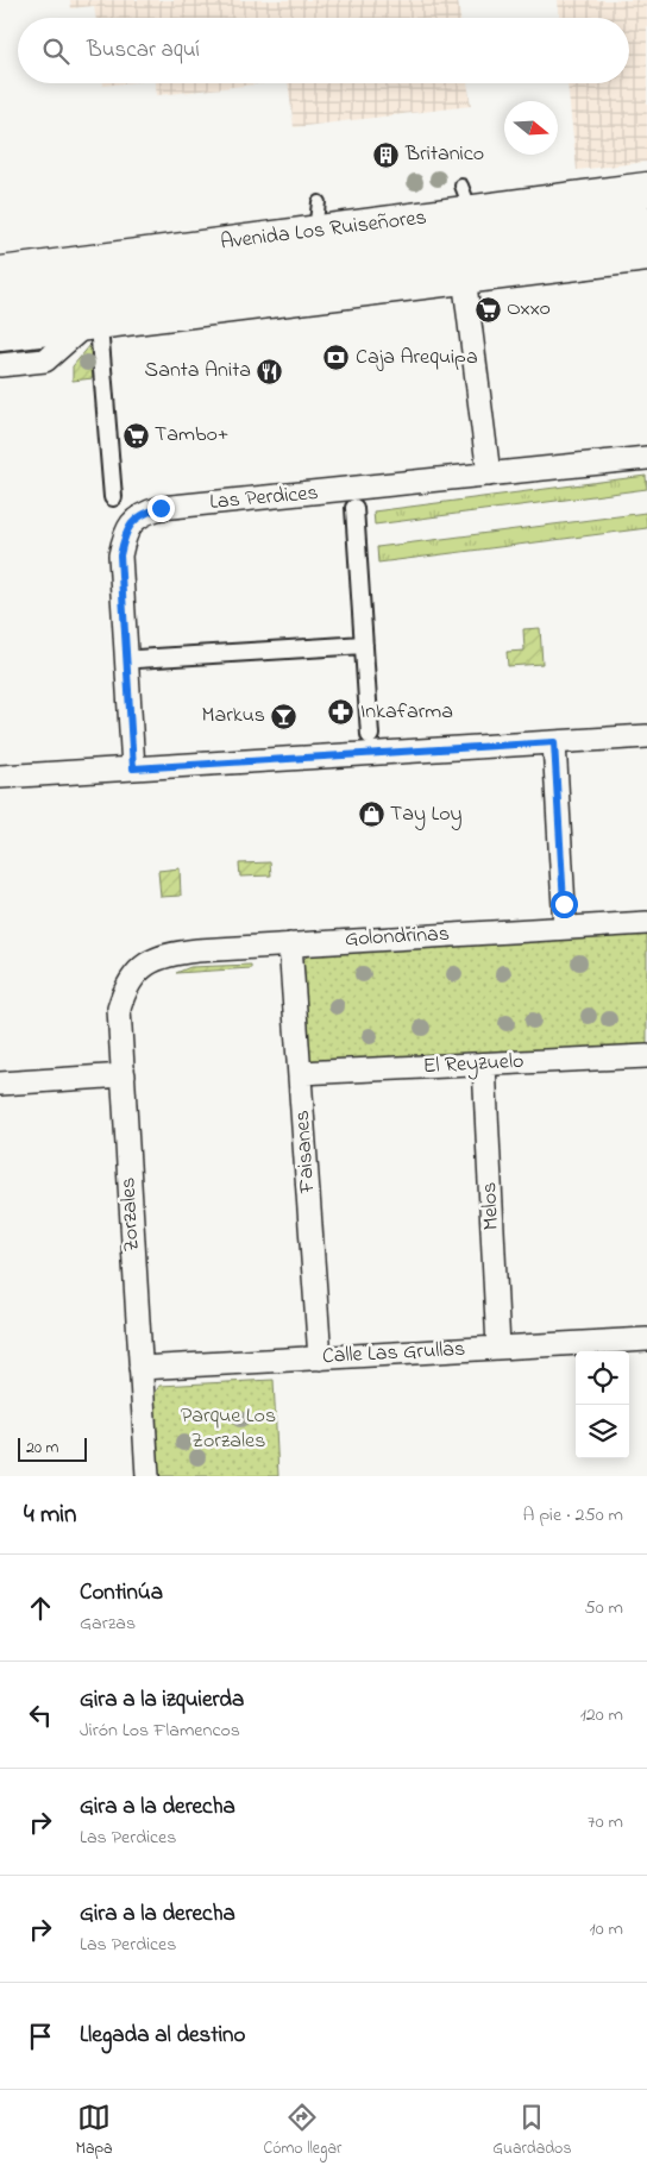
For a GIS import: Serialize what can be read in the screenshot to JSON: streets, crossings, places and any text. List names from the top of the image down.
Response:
{
  "streets": {
    "main road": ["Avenida Los Ruiseñores"],
    "street": [
      "Las Perdices",
      "Golondrinas",
      "El Reyzuelo",
      "Faisanes",
      "Melos",
      "Zorzales",
      "Calle Las Grullas"
    ]
  },
  "crossings": [
    ["Golondrinas", "Faisanes"],
    ["Golondrinas", "Zorzales"],
    ["El Reyzuelo", "Faisanes"],
    ["El Reyzuelo", "Melos"],
    ["Faisanes", "Calle Las Grullas"],
    ["Melos", "Calle Las Grullas"],
    ["Zorzales", "Calle Las Grullas"]
  ],
  "parks": ["Parque Los Zorzales"],
  "places": {
    "building": ["Britanico"],
    "supermarket": ["Oxxo", "Tambo+"],
    "bank": ["Caja Arequipa"],
    "restaurant": ["Santa Anita"],
    "pharmacy": ["Inkafarma"],
    "bar": ["Markus"],
    "shop": ["Tay Loy"]
  },
  "scale_bar": "20 m",
  "north": "right",
  "page": {
    "search": "Buscar aquí",
    "scale": "20 m",
    "heading": ["4 min", "A pie · 250 m"],
    "list": [
      ["Continúa", "Garzas", "50 m"],
      ["Gira a la izquierda", "Jirón Los Flamencos", "120 m"],
      ["Gira a la derecha", "Las Perdices", "70 m"],
      ["Gira a la derecha", "Las Perdices", "10 m"],
      "Llegada al destino"
    ],
    "nav": ["Mapa", "Cómo llegar", "Guardados"]
  }
}
